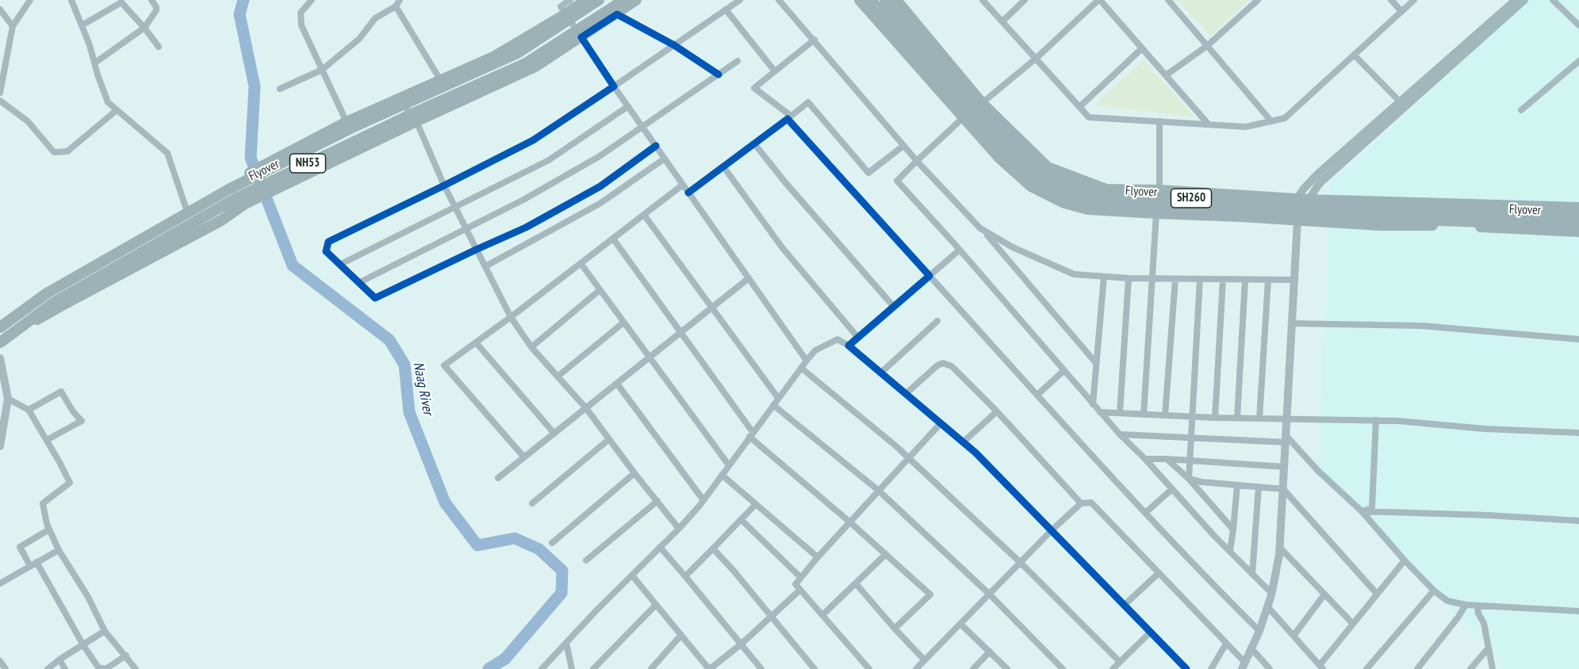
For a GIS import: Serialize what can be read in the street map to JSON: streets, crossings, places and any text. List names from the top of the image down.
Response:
{
  "streets": {
    "highway": ["NH53", "Flyover", "SH260"]
  },
  "water": ["Naag River"]
}
